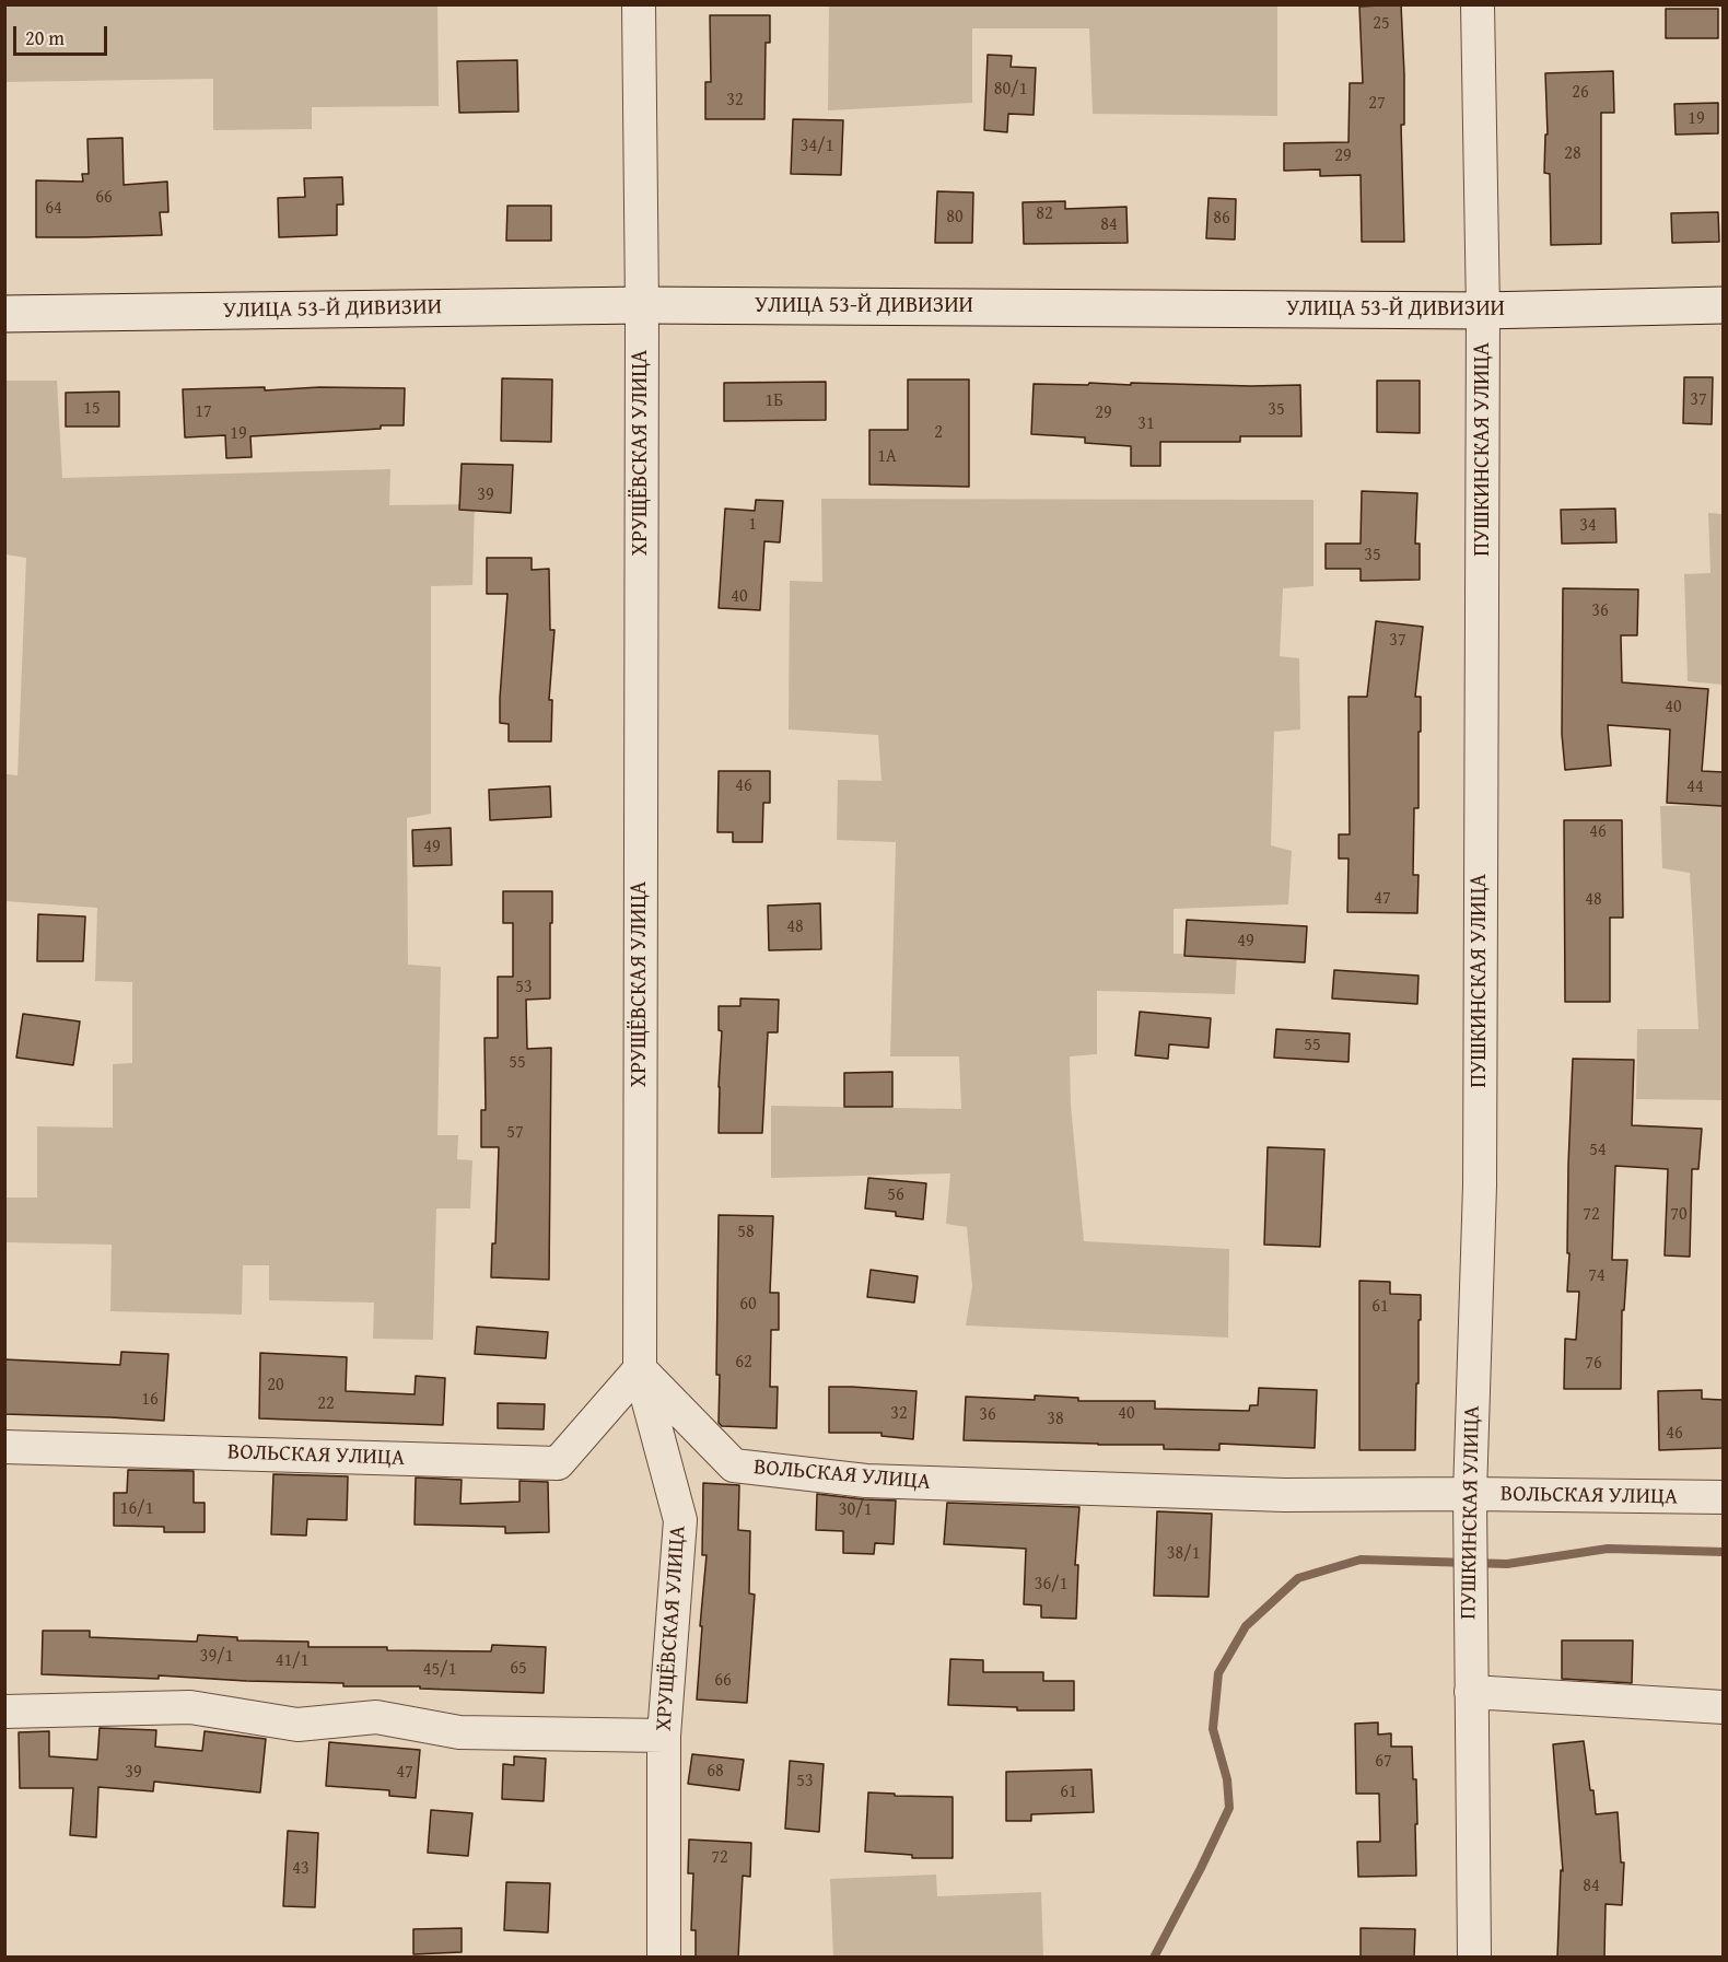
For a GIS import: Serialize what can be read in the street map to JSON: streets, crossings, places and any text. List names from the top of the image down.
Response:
{
  "streets": {
    "street": [
      "УЛИЦА 53-Й ДИВИЗИИ",
      "ПУШКИНСКАЯ УЛИЦА",
      "ХРУЩЁВСКАЯ УЛИЦА",
      "ВОЛЬСКАЯ УЛИЦА"
    ]
  },
  "crossings": [
    ["УЛИЦА 53-Й ДИВИЗИИ", "ПУШКИНСКАЯ УЛИЦА"],
    ["УЛИЦА 53-Й ДИВИЗИИ", "ХРУЩЁВСКАЯ УЛИЦА"],
    ["ПУШКИНСКАЯ УЛИЦА", "ВОЛЬСКАЯ УЛИЦА"],
    ["ХРУЩЁВСКАЯ УЛИЦА", "ВОЛЬСКАЯ УЛИЦА"]
  ],
  "house_numbers": [
    "25",
    "80/1",
    "26",
    "32",
    "27",
    "19",
    "34/1",
    "28",
    "29",
    "66",
    "64",
    "82",
    "80",
    "86",
    "84",
    "37",
    "1Б",
    "15",
    "35",
    "17",
    "29",
    "31",
    "2",
    "19",
    "1А",
    "39",
    "1",
    "34",
    "35",
    "40",
    "36",
    "37",
    "40",
    "46",
    "44",
    "46",
    "49",
    "47",
    "48",
    "48",
    "49",
    "53",
    "55",
    "55",
    "57",
    "54",
    "56",
    "72",
    "70",
    "58",
    "74",
    "60",
    "61",
    "62",
    "76",
    "20",
    "16",
    "22",
    "32",
    "40",
    "36",
    "38",
    "46",
    "16/1",
    "30/1",
    "38/1",
    "36/1",
    "39/1",
    "41/1",
    "65",
    "45/1",
    "66",
    "67",
    "68",
    "39",
    "47",
    "53",
    "61",
    "72",
    "43",
    "84"
  ],
  "scale_bar": "20 m"
}
